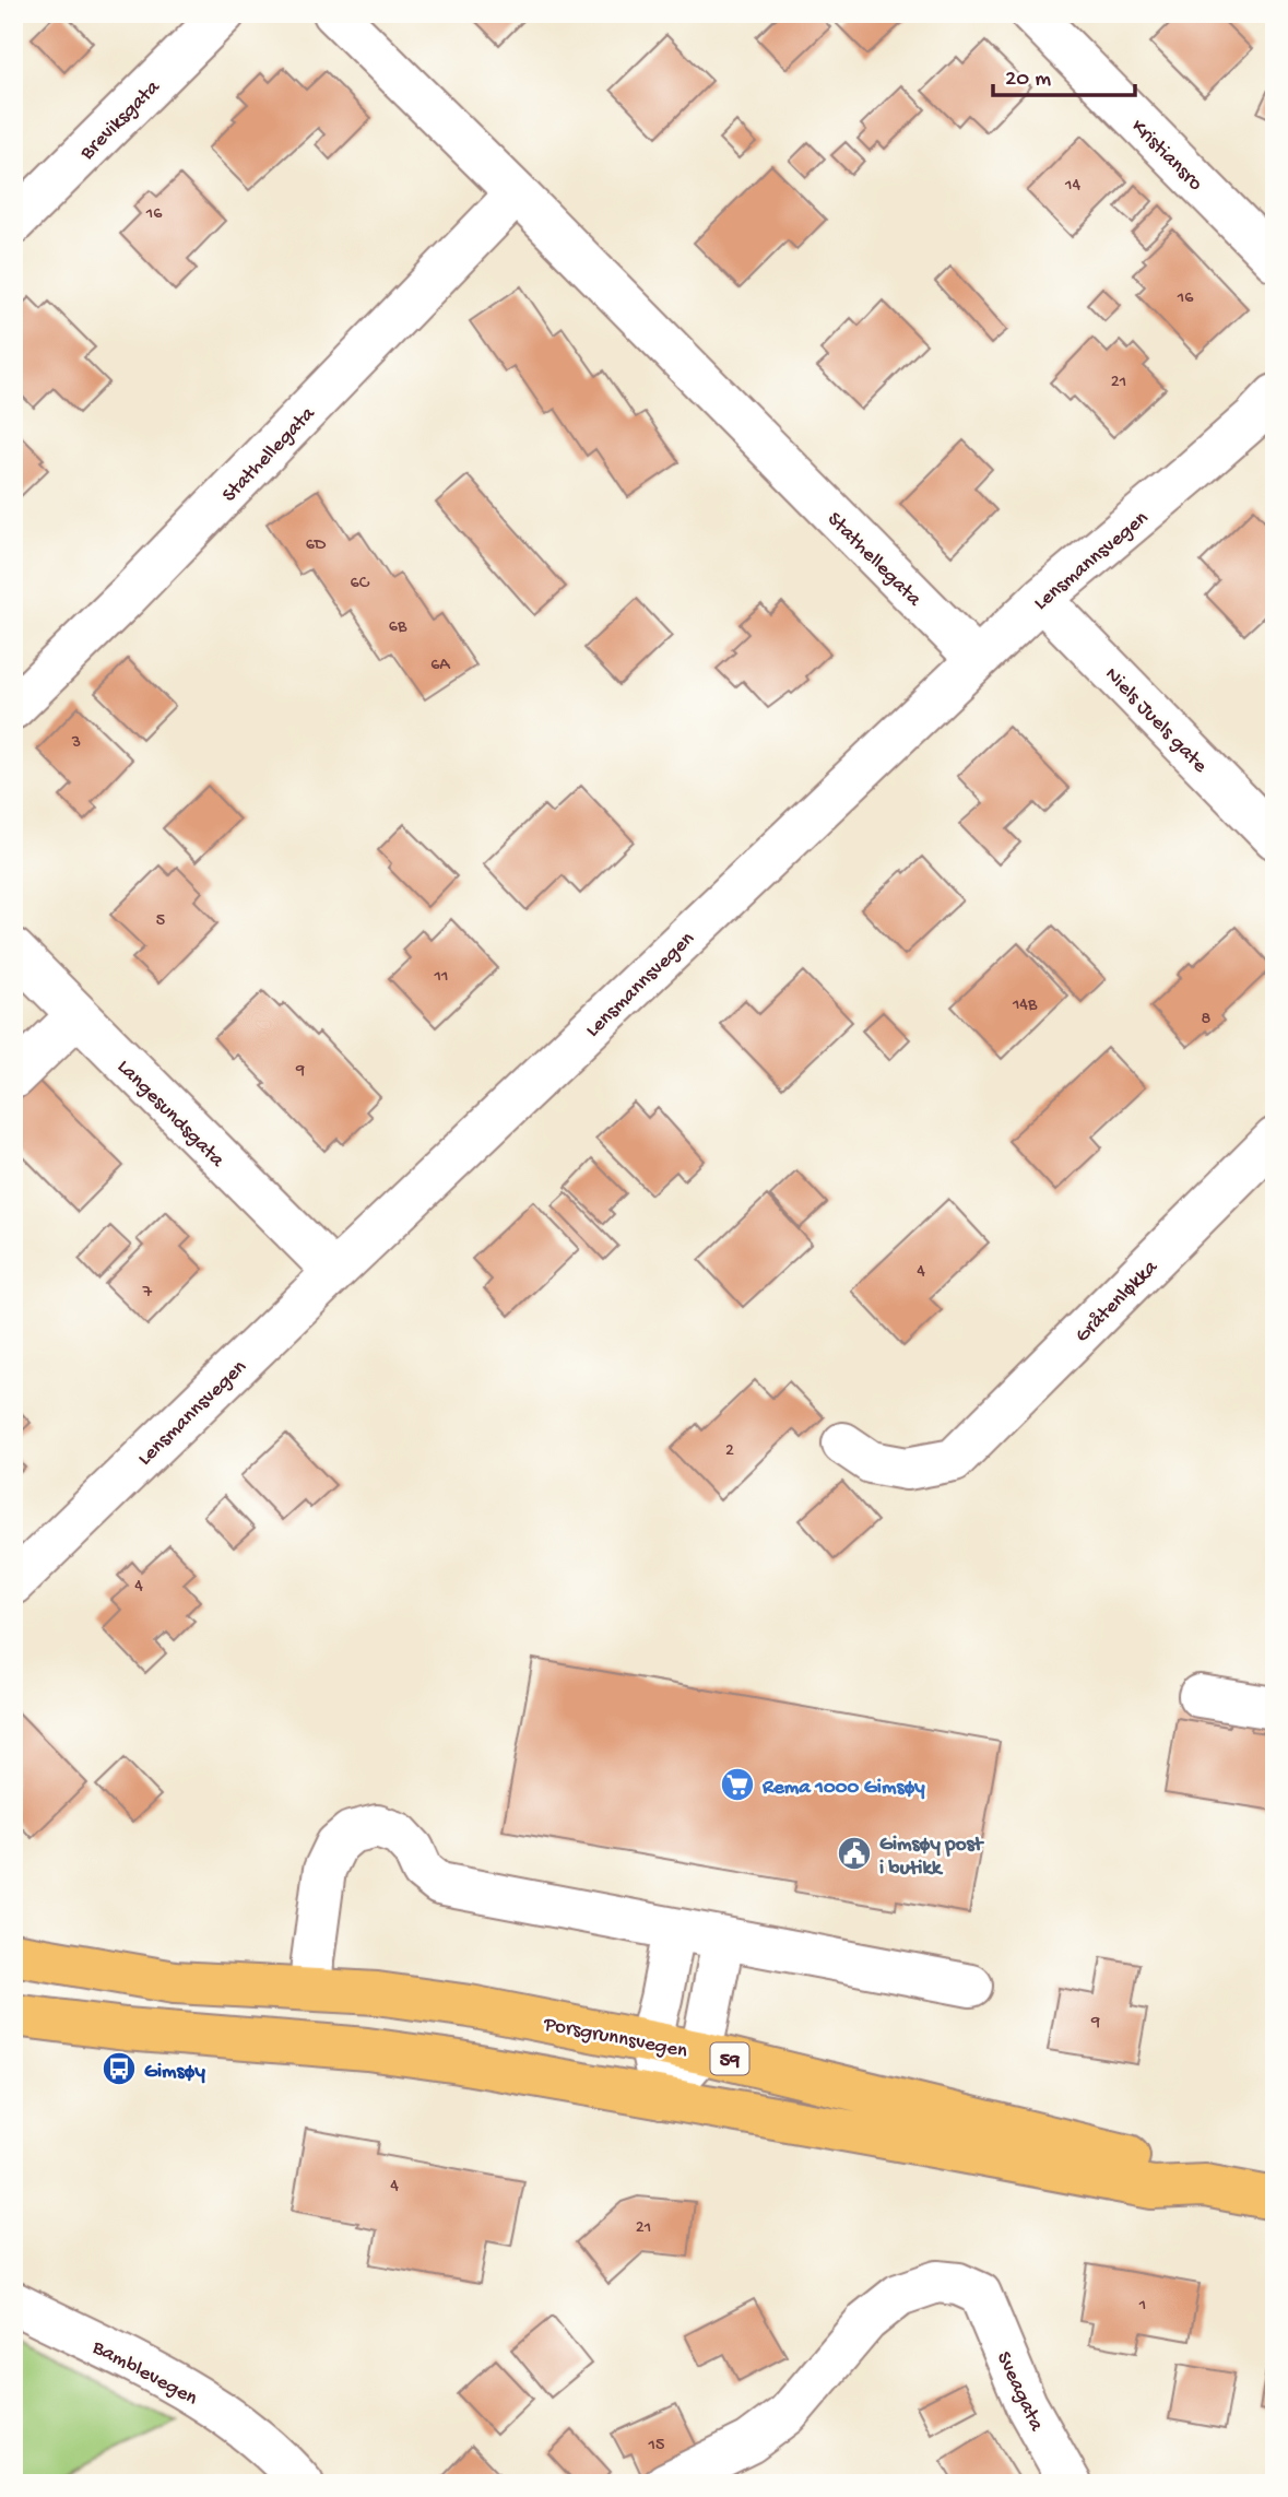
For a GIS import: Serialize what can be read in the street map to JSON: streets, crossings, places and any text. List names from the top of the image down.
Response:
{
  "streets": {
    "main road": ["Porsgrunnsvegen", "59"],
    "street": [
      "Breviksgata",
      "Kristiansro",
      "Stathellegata",
      "Lensmannsvegen",
      "Niels Juels gate",
      "Langesundsgata",
      "Gråtenløkka",
      "Bamblevegen",
      "Sveagata"
    ]
  },
  "crossings": [
    ["Stathellegata", "Lensmannsvegen"],
    ["Lensmannsvegen", "Niels Juels gate"],
    ["Lensmannsvegen", "Langesundsgata"]
  ],
  "places": {
    "supermarket": ["Rema 1000 Gimsøy"],
    "public building": ["Gimsøy post i butikk"],
    "bus stop": ["Gimsøy"]
  },
  "house_numbers": [
    "14",
    "16",
    "16",
    "21",
    "6D",
    "6C",
    "6B",
    "6A",
    "3",
    "5",
    "11",
    "14B",
    "8",
    "9",
    "4",
    "7",
    "2",
    "4",
    "9",
    "4",
    "21",
    "1",
    "15"
  ],
  "scale_bar": "20 m"
}
